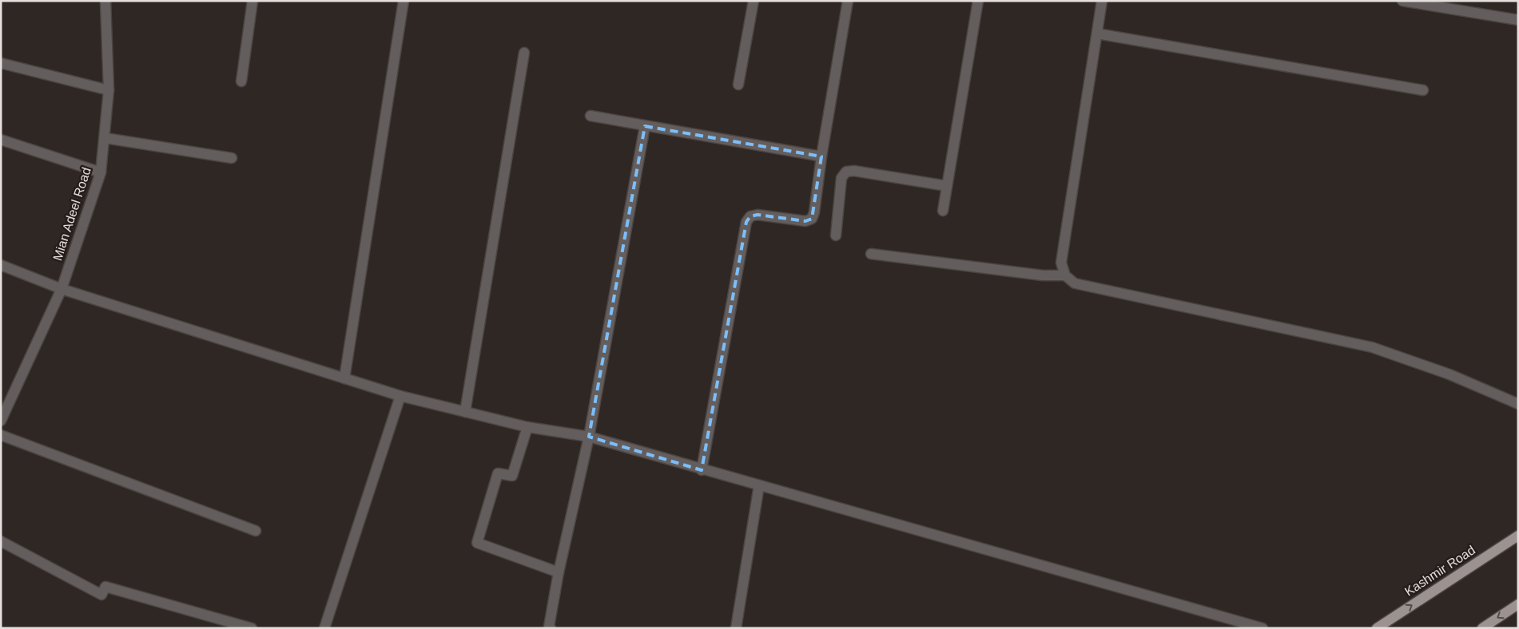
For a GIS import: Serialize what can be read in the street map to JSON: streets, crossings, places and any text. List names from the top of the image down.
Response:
{
  "streets": {
    "main road": ["Kashmir Road"],
    "street": ["Mian Adeel Road"]
  },
  "one_way": ["Kashmir Road"]
}
